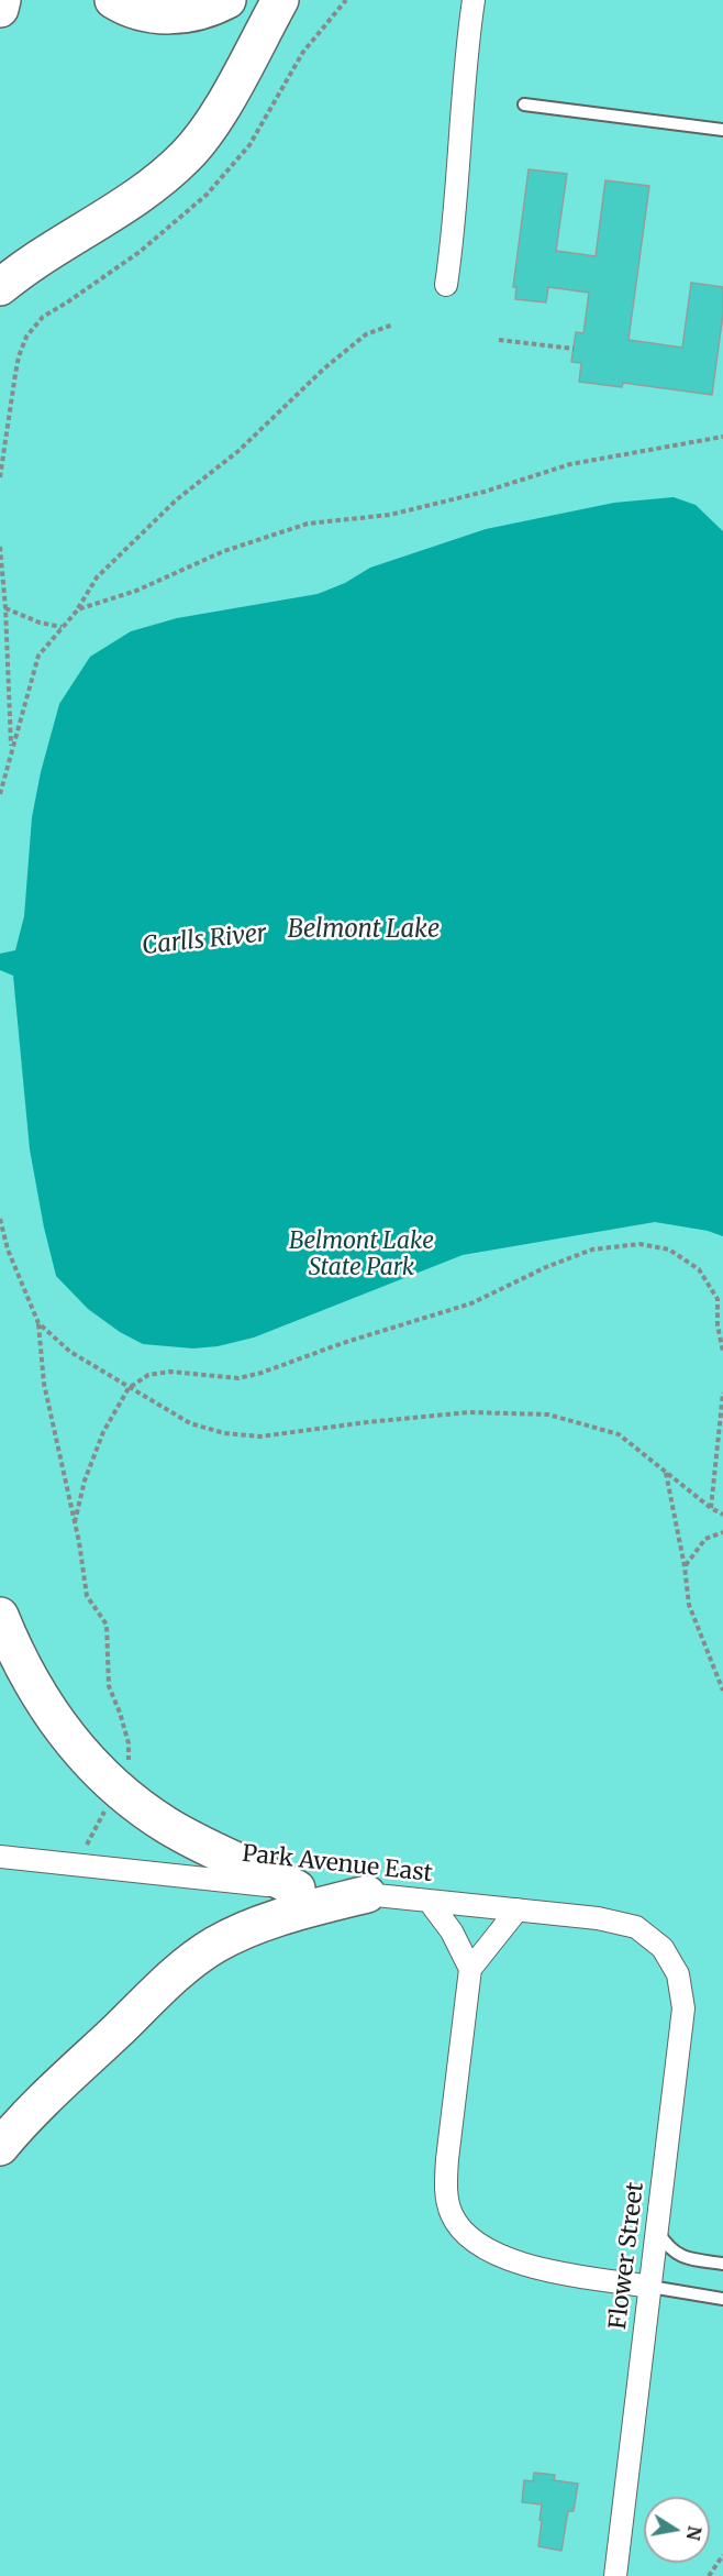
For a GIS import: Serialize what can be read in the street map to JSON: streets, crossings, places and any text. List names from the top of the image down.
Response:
{
  "streets": {
    "street": ["Park Avenue East", "Flower Street"]
  },
  "crossings": [
    ["Park Avenue East", "Flower Street"]
  ],
  "water": ["Belmont Lake", "Carlls River"],
  "parks": ["Belmont Lake State Park"],
  "north": "right"
}
